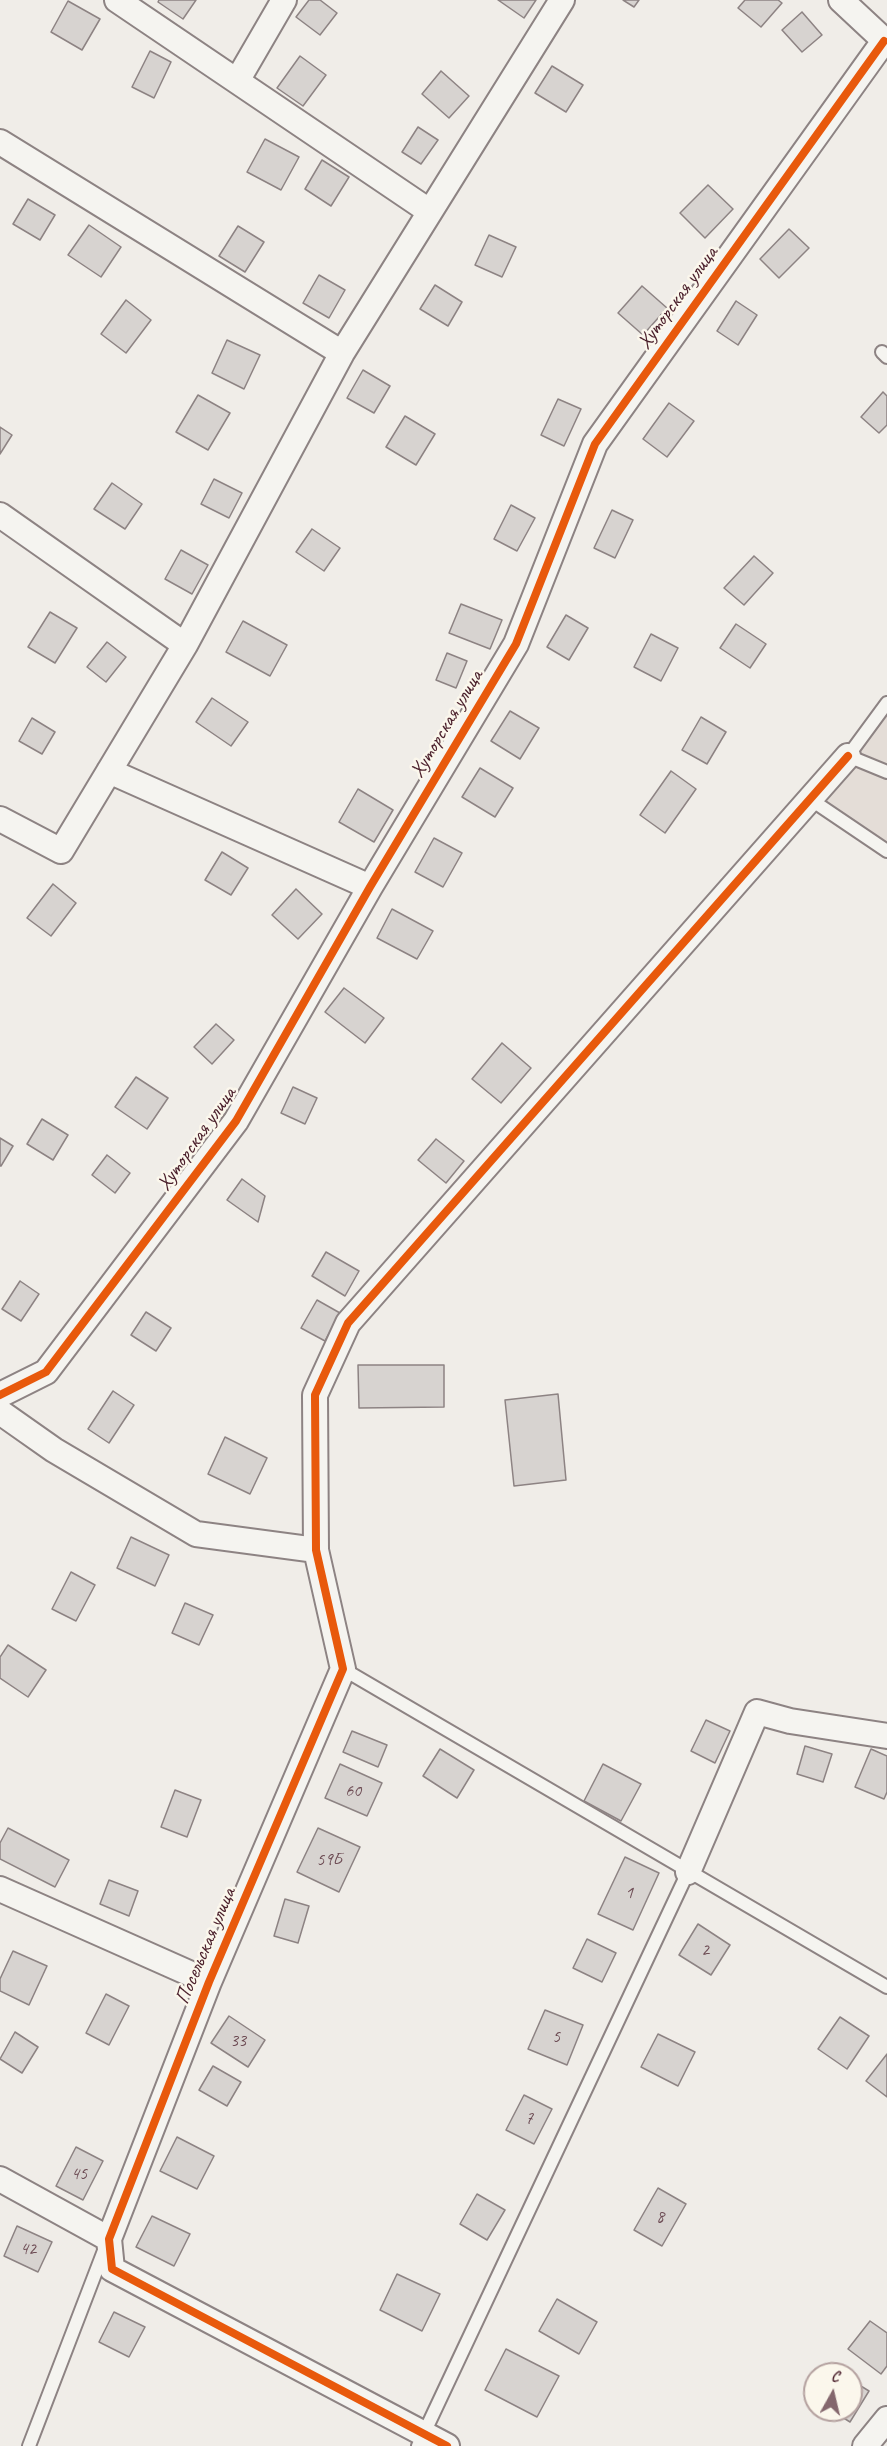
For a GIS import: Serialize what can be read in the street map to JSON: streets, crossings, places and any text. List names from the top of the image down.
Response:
{
  "streets": {
    "street": ["Хуторская улица", "Посельская улица"]
  },
  "house_numbers": [
    "60",
    "59Б",
    "1",
    "2",
    "5",
    "33",
    "7",
    "45",
    "8",
    "42"
  ],
  "north": "top"
}
